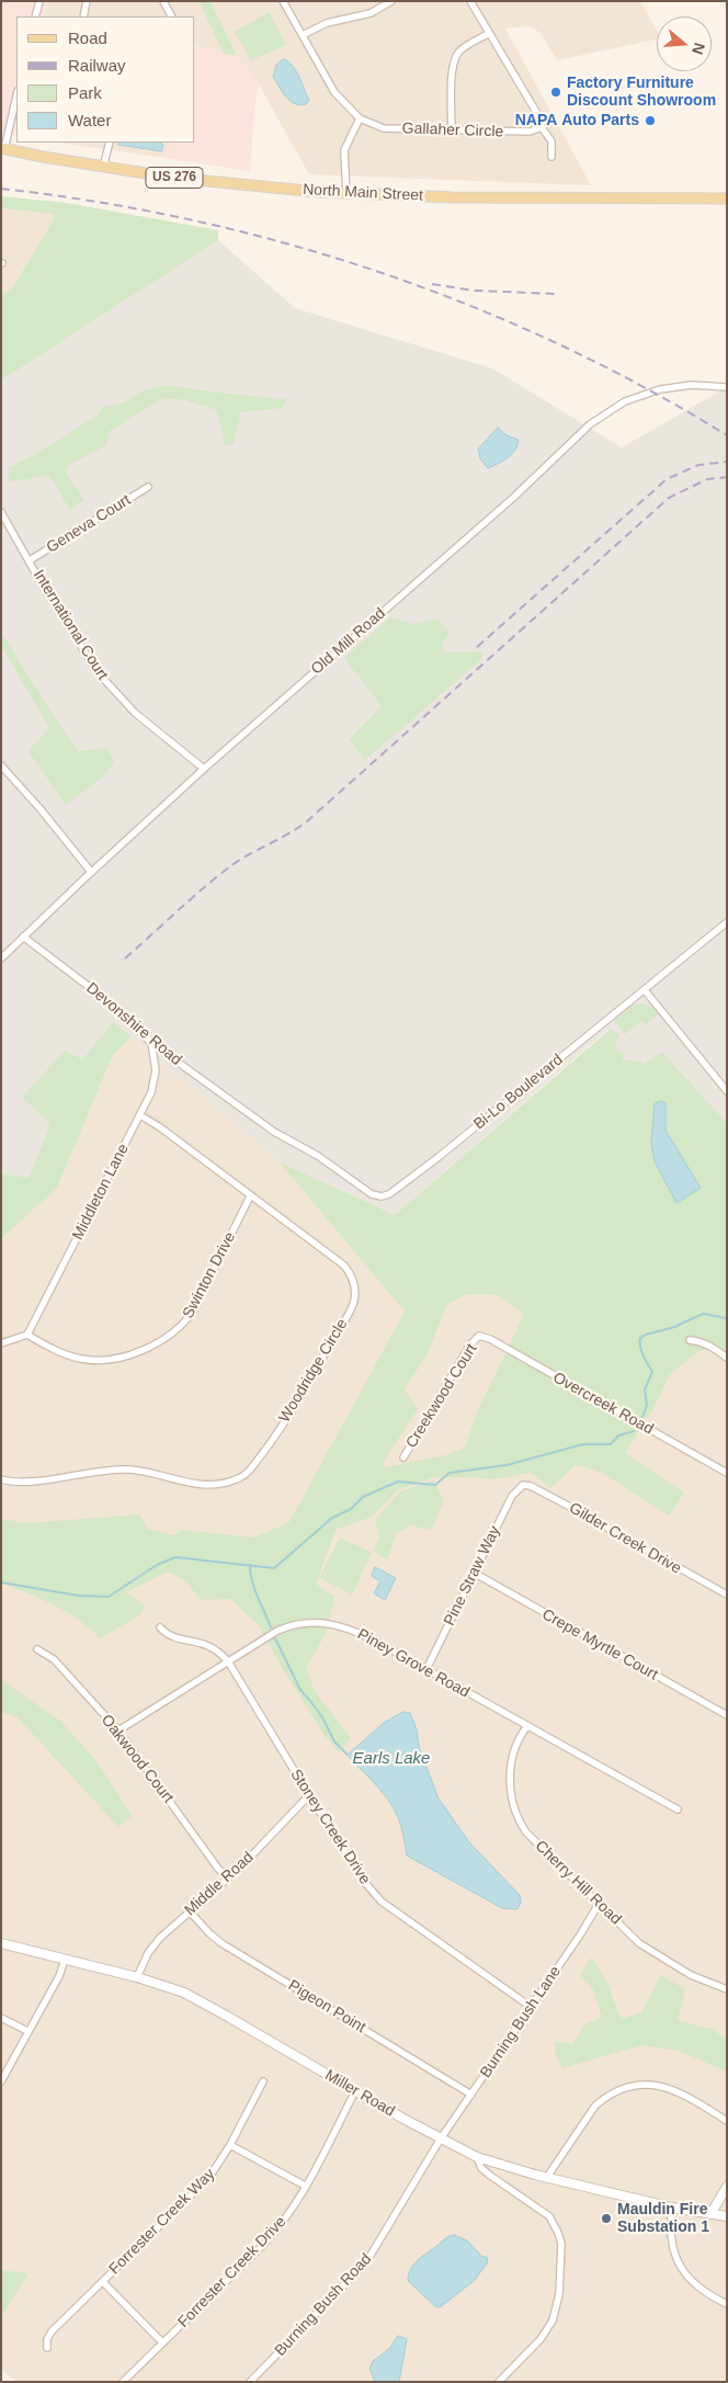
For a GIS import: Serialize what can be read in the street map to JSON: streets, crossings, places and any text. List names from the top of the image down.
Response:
{
  "streets": {
    "main road": ["US 276", "North Main Street"],
    "street": [
      "Gallaher Circle",
      "Geneva Court",
      "International Court",
      "Old Mill Road",
      "Devonshire Road",
      "Bi-Lo Boulevard",
      "Middleton Lane",
      "Swinton Drive",
      "Woodridge Circle",
      "Creekwood Court",
      "Overcreek Road",
      "Gilder Creek Drive",
      "Pine Straw Way",
      "Crepe Myrtle Court",
      "Piney Grove Road",
      "Oakwood Court",
      "Stoney Creek Drive",
      "Cherry Hill Road",
      "Middle Road",
      "Pigeon Point",
      "Burning Bush Lane",
      "Miller Road",
      "Forrester Creek Way",
      "Forrester Creek Drive",
      "Burning Bush Road"
    ]
  },
  "crossings": [
    ["Geneva Court", "International Court"],
    ["International Court", "Old Mill Road"],
    ["Old Mill Road", "Devonshire Road"],
    ["Devonshire Road", "Bi-Lo Boulevard"],
    ["Devonshire Road", "Middleton Lane"],
    ["Middleton Lane", "Swinton Drive"],
    ["Middleton Lane", "Woodridge Circle"],
    ["Swinton Drive", "Woodridge Circle"],
    ["Creekwood Court", "Overcreek Road"],
    ["Gilder Creek Drive", "Pine Straw Way"],
    ["Pine Straw Way", "Crepe Myrtle Court"],
    ["Pine Straw Way", "Piney Grove Road"],
    ["Piney Grove Road", "Oakwood Court"],
    ["Piney Grove Road", "Stoney Creek Drive"],
    ["Piney Grove Road", "Cherry Hill Road"],
    ["Oakwood Court", "Middle Road"],
    ["Stoney Creek Drive", "Middle Road"],
    ["Stoney Creek Drive", "Burning Bush Lane"],
    ["Cherry Hill Road", "Burning Bush Lane"],
    ["Middle Road", "Pigeon Point"],
    ["Middle Road", "Miller Road"],
    ["Pigeon Point", "Burning Bush Lane"],
    ["Burning Bush Lane", "Miller Road"],
    ["Burning Bush Lane", "Burning Bush Road"],
    ["Miller Road", "Forrester Creek Drive"],
    ["Miller Road", "Burning Bush Road"]
  ],
  "water": ["Earls Lake"],
  "places": ["Factory Furniture Discount Showroom", "NAPA Auto Parts", "Mauldin Fire Substation 1"],
  "legend": [
    "Road",
    "Railway",
    "Park",
    "Water"
  ],
  "north": "right"
}
